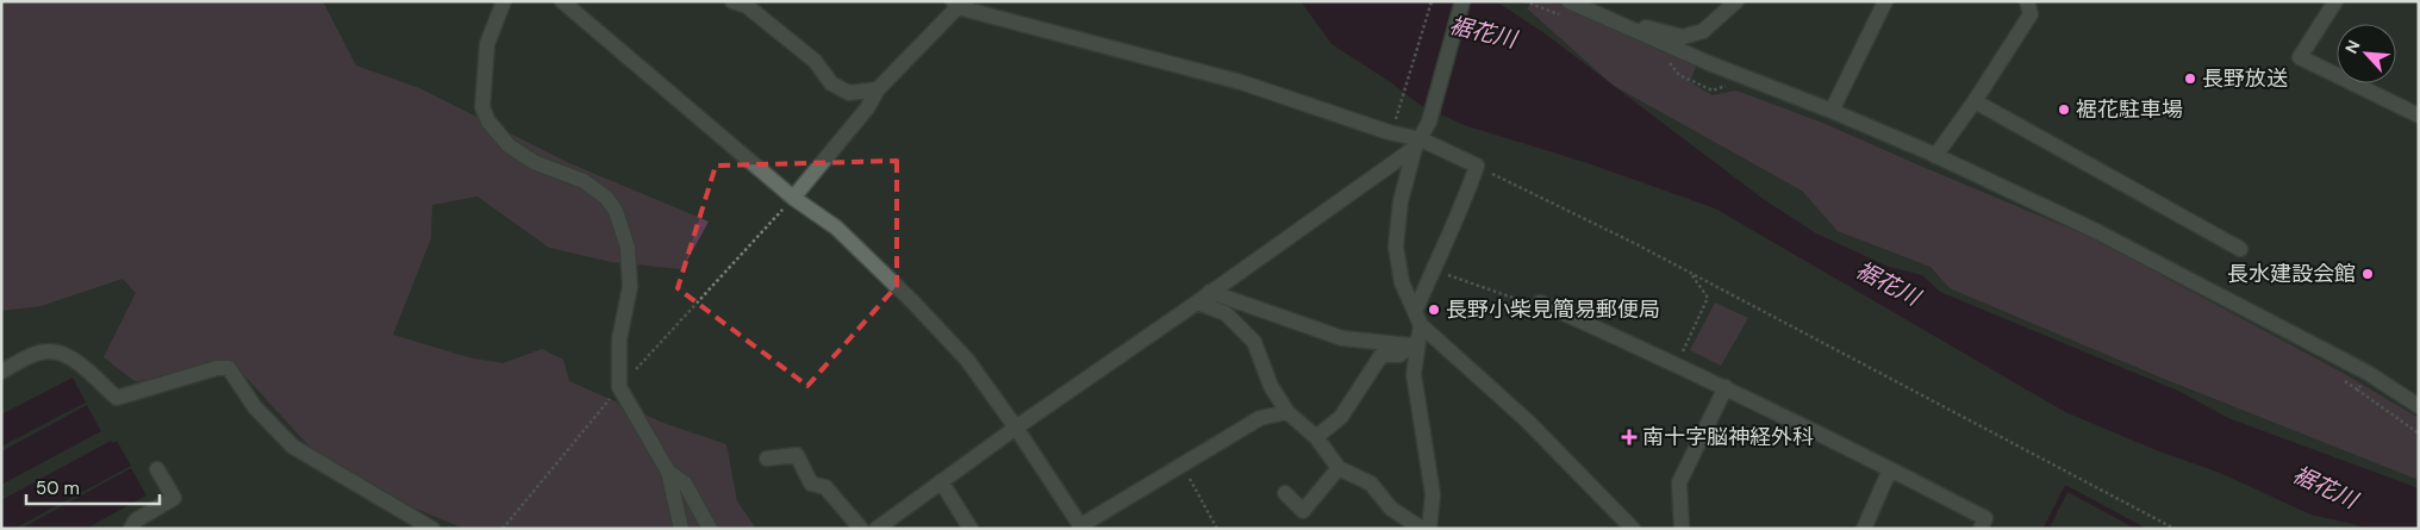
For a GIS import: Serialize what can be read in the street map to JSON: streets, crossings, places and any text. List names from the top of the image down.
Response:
{
  "water": ["裾花川"],
  "places": {
    "other": [
      "長野放送",
      "裾花駐車場",
      "長水建設会館",
      "長野小柴見簡易郵便局"
    ],
    "health": ["南十字脳神経外科"]
  },
  "scale_bar": "50 m",
  "north": "top left"
}
